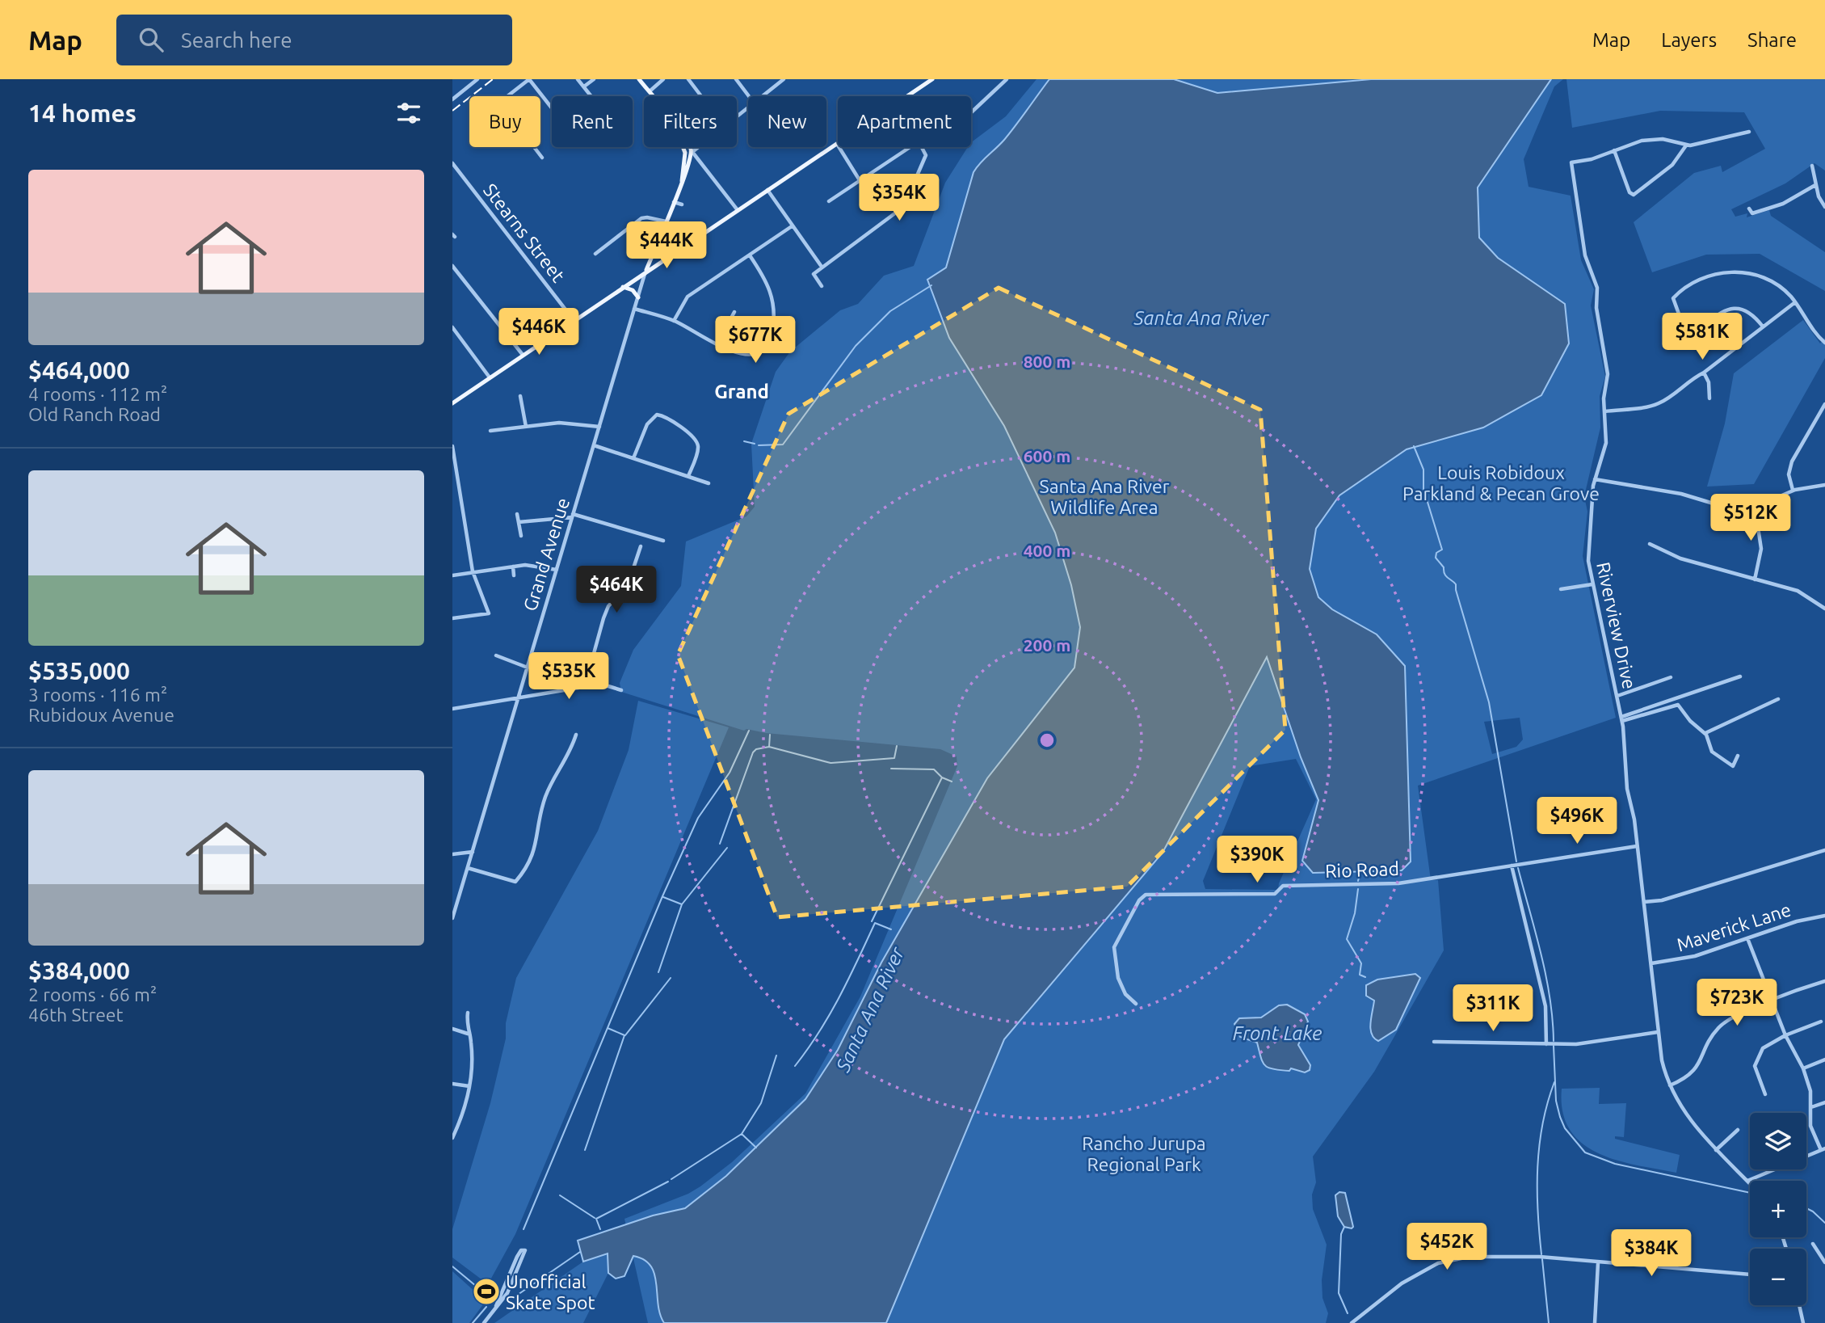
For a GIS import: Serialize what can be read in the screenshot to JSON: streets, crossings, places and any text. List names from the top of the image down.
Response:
{
  "streets": {
    "main road": ["Grand Avenue"],
    "street": [
      "Stearns Street",
      "Riverview Drive",
      "Rio Road",
      "Maverick Lane"
    ]
  },
  "crossings": [
    ["Riverview Drive", "Rio Road"],
    ["Riverview Drive", "Maverick Lane"]
  ],
  "districts": ["Grand"],
  "water": ["Santa Ana River", "Front Lake"],
  "parks": ["Louis Robidoux Parkland & Pecan Grove", "Santa Ana River Wildlife Area", "Rancho Jurupa Regional Park"],
  "places": {
    "sports": ["Unofficial Skate Spot"]
  },
  "page": {
    "header": "Map",
    "search": "Search here",
    "nav": ["Map", "Layers", "Share"],
    "heading": "14 homes",
    "chip": [
      "Buy",
      "Rent",
      "Filters",
      "New",
      "Apartment"
    ],
    "list": [
      {
        "name": "$464,000",
        "note": "4 rooms · 112 m² · Old Ranch Road"
      },
      {
        "name": "$535,000",
        "note": "3 rooms · 116 m² · Rubidoux Avenue"
      },
      {
        "name": "$384,000",
        "note": "2 rooms · 66 m² · 46th Street"
      }
    ],
    "price": [
      "$354K",
      "$444K",
      "$446K",
      "$581K",
      "$677K",
      "$512K",
      "$464K",
      "$535K",
      "$496K",
      "$390K",
      "$723K",
      "$311K",
      "$452K",
      "$384K"
    ],
    "map_buttons": ["+", "−"]
  },
  "rings": [
    "800 m",
    "600 m",
    "400 m",
    "200 m"
  ]
}
